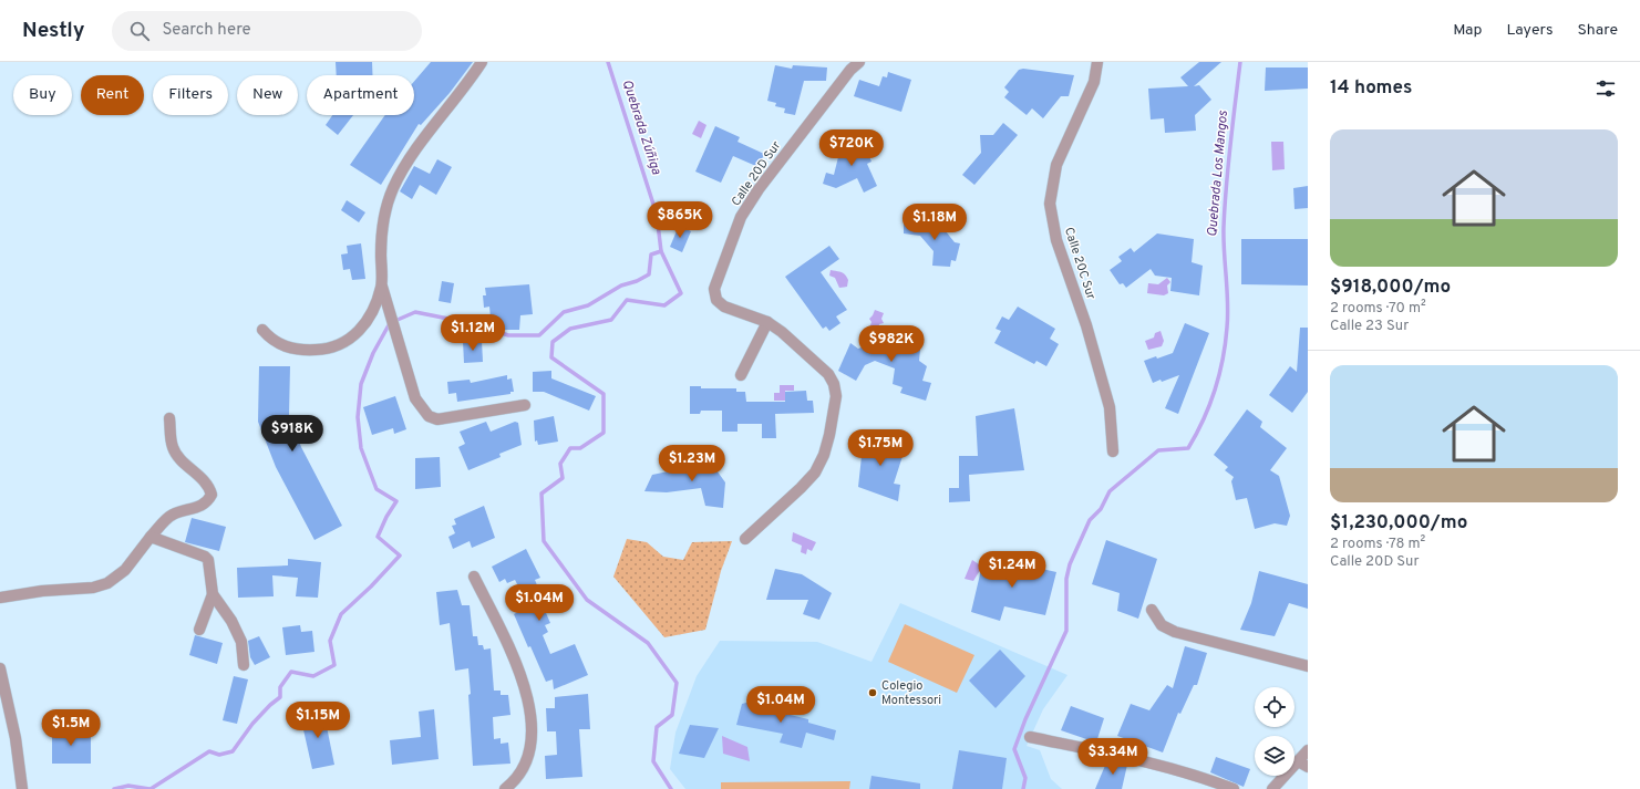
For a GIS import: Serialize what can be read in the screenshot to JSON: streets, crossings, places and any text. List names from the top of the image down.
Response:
{
  "streets": {
    "street": ["Calle 20D Sur", "Calle 20C Sur"]
  },
  "water": ["Quebrada Zúñiga", "Quebrada Los Mangos"],
  "places": ["Colegio Montessori"],
  "page": {
    "header": "Nestly",
    "search": "Search here",
    "nav": ["Map", "Layers", "Share"],
    "heading": "14 homes",
    "chip": [
      "Buy",
      "Rent",
      "Filters",
      "New",
      "Apartment"
    ],
    "list": [
      {
        "name": "$918,000/mo",
        "note": "2 rooms · 70 m² · Calle 23 Sur"
      },
      {
        "name": "$1,230,000/mo",
        "note": "2 rooms · 78 m² · Calle 20D Sur"
      }
    ],
    "price": [
      "$720K",
      "$865K",
      "$1.18M",
      "$1.12M",
      "$982K",
      "$918K",
      "$1.75M",
      "$1.23M",
      "$1.24M",
      "$1.04M",
      "$1.04M",
      "$1.15M",
      "$1.5M",
      "$3.34M"
    ]
  }
}
